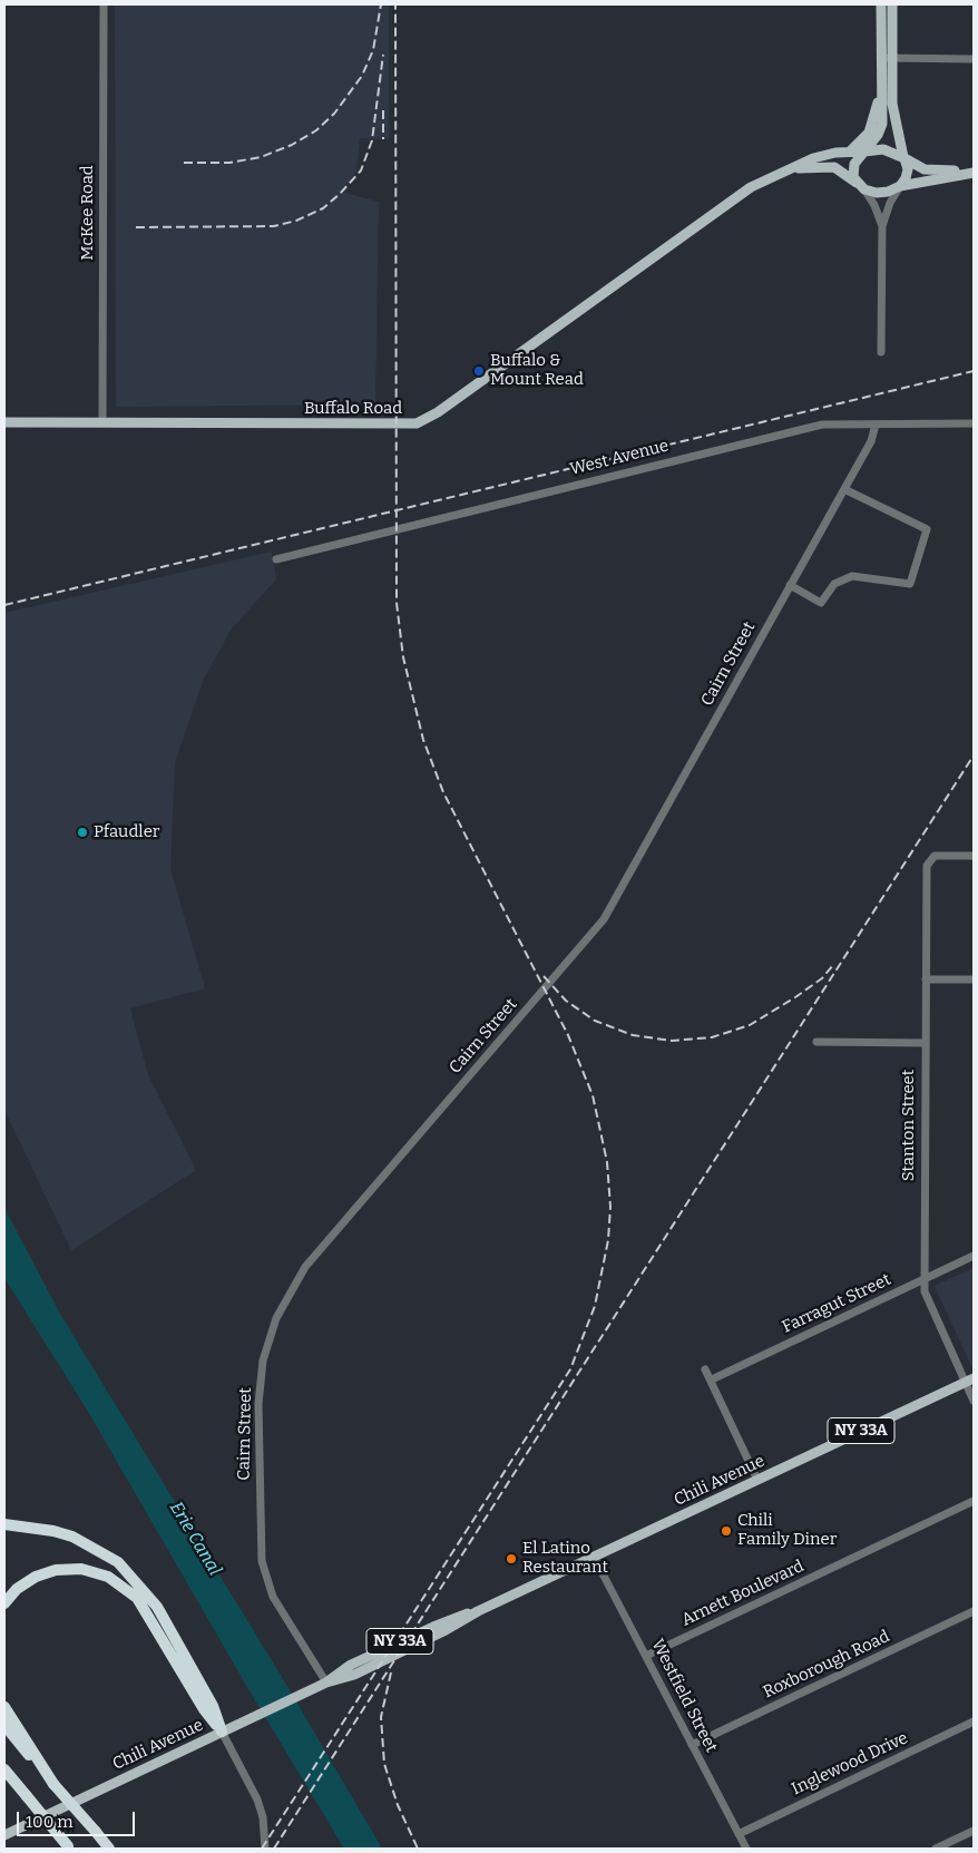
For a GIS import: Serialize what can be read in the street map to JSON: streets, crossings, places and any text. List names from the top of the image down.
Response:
{
  "streets": {
    "main road": ["Buffalo Road", "NY 33A", "Chili Avenue"],
    "street": [
      "McKee Road",
      "West Avenue",
      "Cairn Street",
      "Stanton Street",
      "Farragut Street",
      "Arnett Boulevard",
      "Roxborough Road",
      "Westfield Street",
      "Inglewood Drive"
    ]
  },
  "crossings": [
    ["McKee Road", "Buffalo Road"],
    ["West Avenue", "Cairn Street"],
    ["Cairn Street", "Chili Avenue"],
    ["Stanton Street", "Farragut Street"],
    ["Stanton Street", "Chili Avenue"],
    ["Chili Avenue", "Westfield Street"],
    ["Arnett Boulevard", "Westfield Street"],
    ["Roxborough Road", "Westfield Street"],
    ["Westfield Street", "Inglewood Drive"]
  ],
  "water": ["Erie Canal"],
  "places": [
    "Buffalo & Mount Read",
    "Pfaudler",
    "Chili Family Diner",
    "El Latino Restaurant"
  ],
  "scale_bar": "100 m"
}
